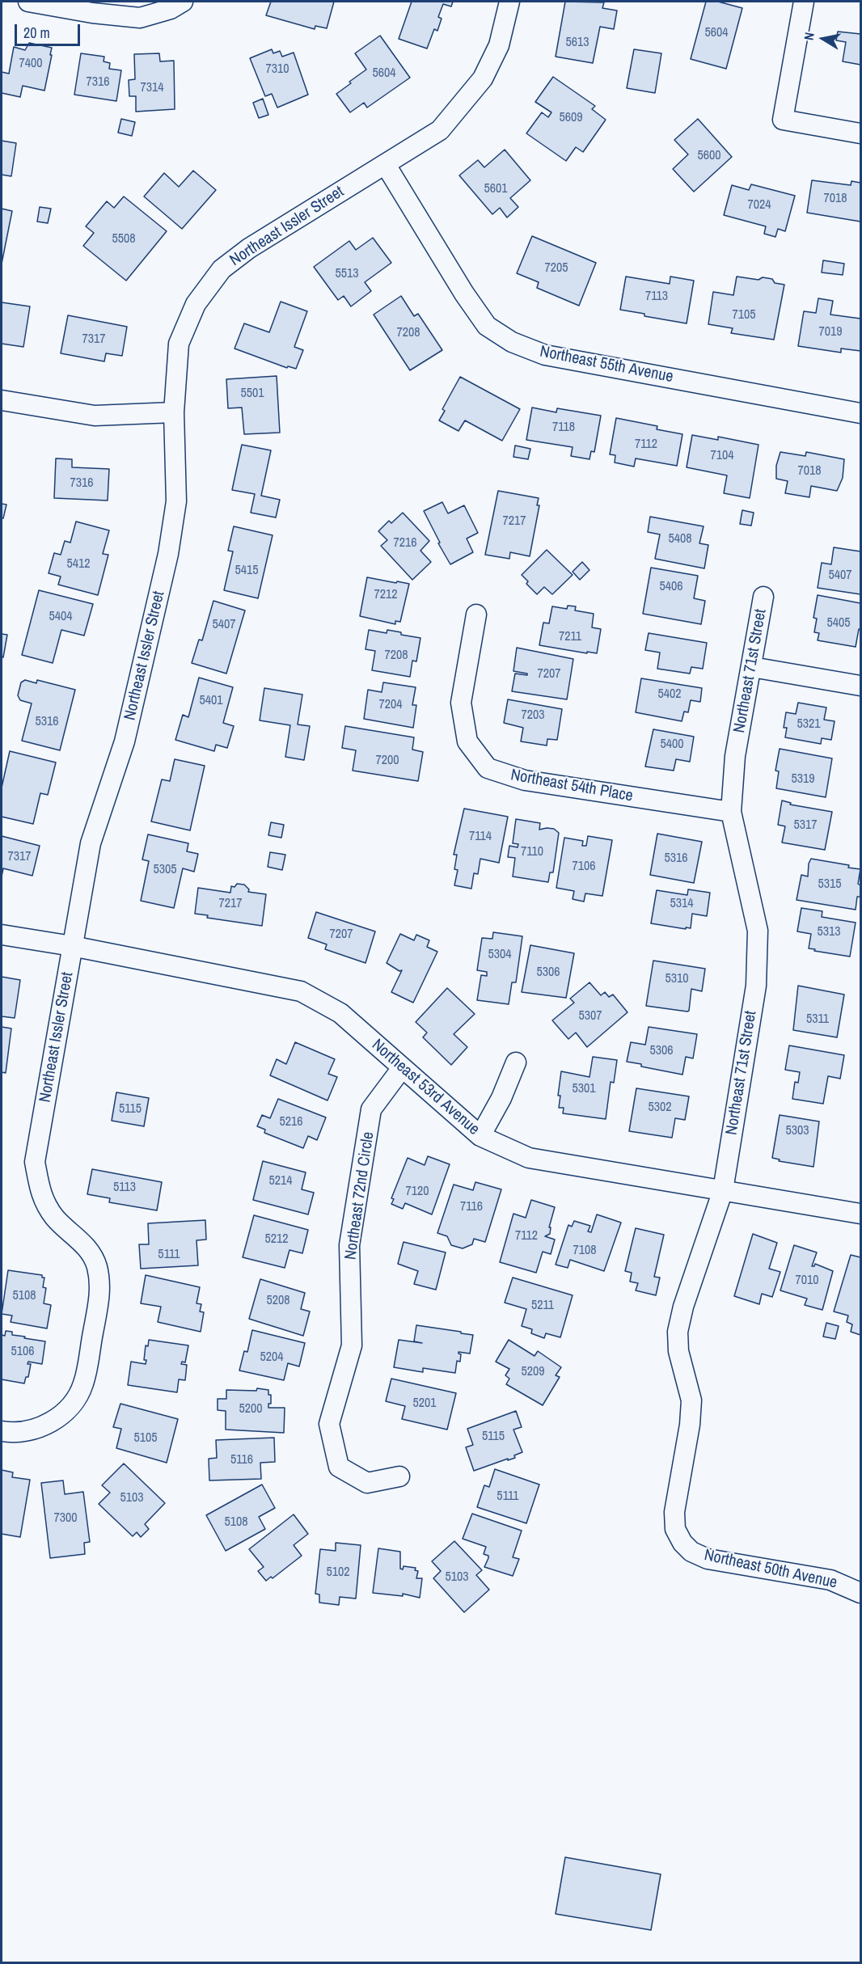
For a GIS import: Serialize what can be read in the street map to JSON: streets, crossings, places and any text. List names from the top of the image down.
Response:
{
  "streets": {
    "street": [
      "Northeast Issler Street",
      "Northeast 55th Avenue",
      "Northeast 71st Street",
      "Northeast 54th Place",
      "Northeast 53rd Avenue",
      "Northeast 72nd Circle",
      "Northeast 50th Avenue"
    ]
  },
  "crossings": [
    ["Northeast Issler Street", "Northeast 55th Avenue"],
    ["Northeast Issler Street", "Northeast 53rd Avenue"],
    ["Northeast 71st Street", "Northeast 54th Place"],
    ["Northeast 71st Street", "Northeast 53rd Avenue"],
    ["Northeast 71st Street", "Northeast 50th Avenue"],
    ["Northeast 53rd Avenue", "Northeast 72nd Circle"]
  ],
  "house_numbers": [
    "5604",
    "5613",
    "7400",
    "7310",
    "5604",
    "7316",
    "7314",
    "5609",
    "5600",
    "5601",
    "7018",
    "7024",
    "5508",
    "7205",
    "5513",
    "7113",
    "7105",
    "7019",
    "7208",
    "7317",
    "5501",
    "7118",
    "7112",
    "7104",
    "7018",
    "7316",
    "7217",
    "5408",
    "7216",
    "5412",
    "5415",
    "5407",
    "5406",
    "7212",
    "5404",
    "5405",
    "5407",
    "7211",
    "7208",
    "7207",
    "5402",
    "5401",
    "7204",
    "7203",
    "5316",
    "5321",
    "5400",
    "7200",
    "5319",
    "5317",
    "7114",
    "7110",
    "7317",
    "5316",
    "7106",
    "5305",
    "5315",
    "7217",
    "5314",
    "5313",
    "7207",
    "5304",
    "5306",
    "5310",
    "5307",
    "5311",
    "5306",
    "5301",
    "5302",
    "5115",
    "5216",
    "5303",
    "5214",
    "5113",
    "7120",
    "7116",
    "7112",
    "5212",
    "7108",
    "5111",
    "7010",
    "5108",
    "5208",
    "5211",
    "5106",
    "5204",
    "5209",
    "5201",
    "5200",
    "5115",
    "5105",
    "5116",
    "5111",
    "5103",
    "7300",
    "5108",
    "5102",
    "5103"
  ],
  "scale_bar": "20 m",
  "north": "left"
}
